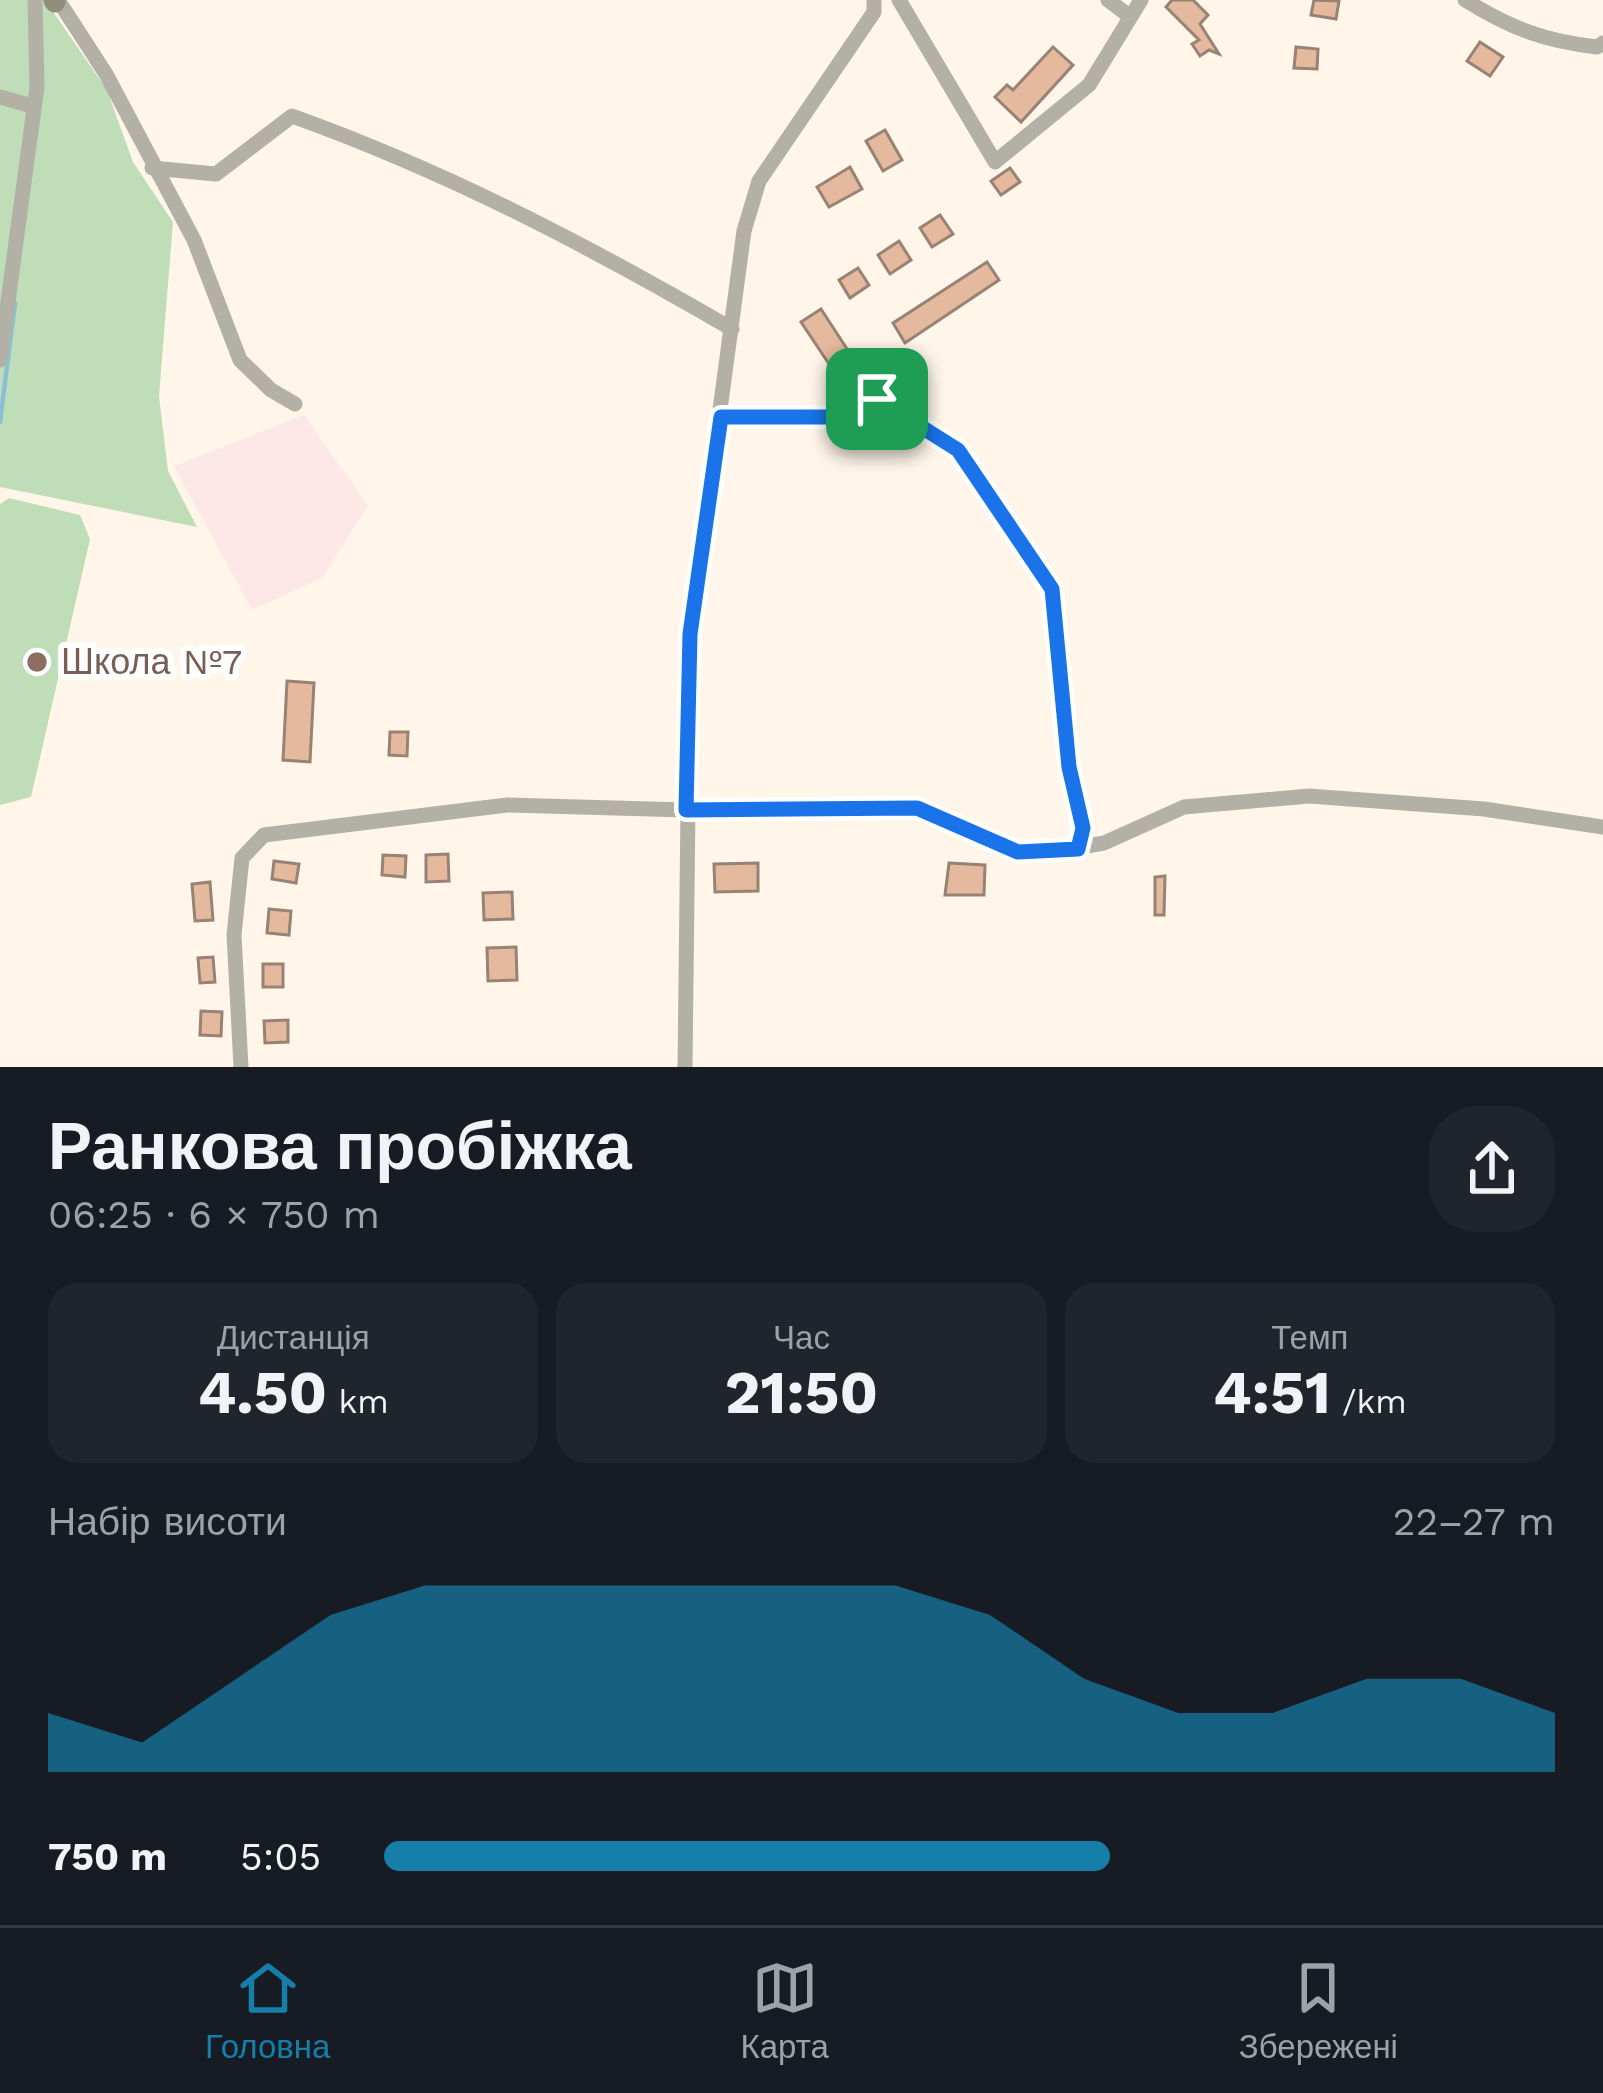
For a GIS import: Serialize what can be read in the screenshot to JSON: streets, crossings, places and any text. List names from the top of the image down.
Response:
{
  "places": ["Школа №7"],
  "page": {
    "heading": ["Ранкова пробіжка", "06:25 · 6 × 750 m"],
    "stats": [
      ["Дистанція", "4.50 km"],
      ["Час", "21:50"],
      ["Темп", "4:51 /km"]
    ],
    "chart": ["Набір висоти", "22–27 m"],
    "list": [
      {
        "name": "750 m",
        "note": "5:05"
      }
    ],
    "tabs": ["Головна", "Карта", "Збережені"]
  }
}
